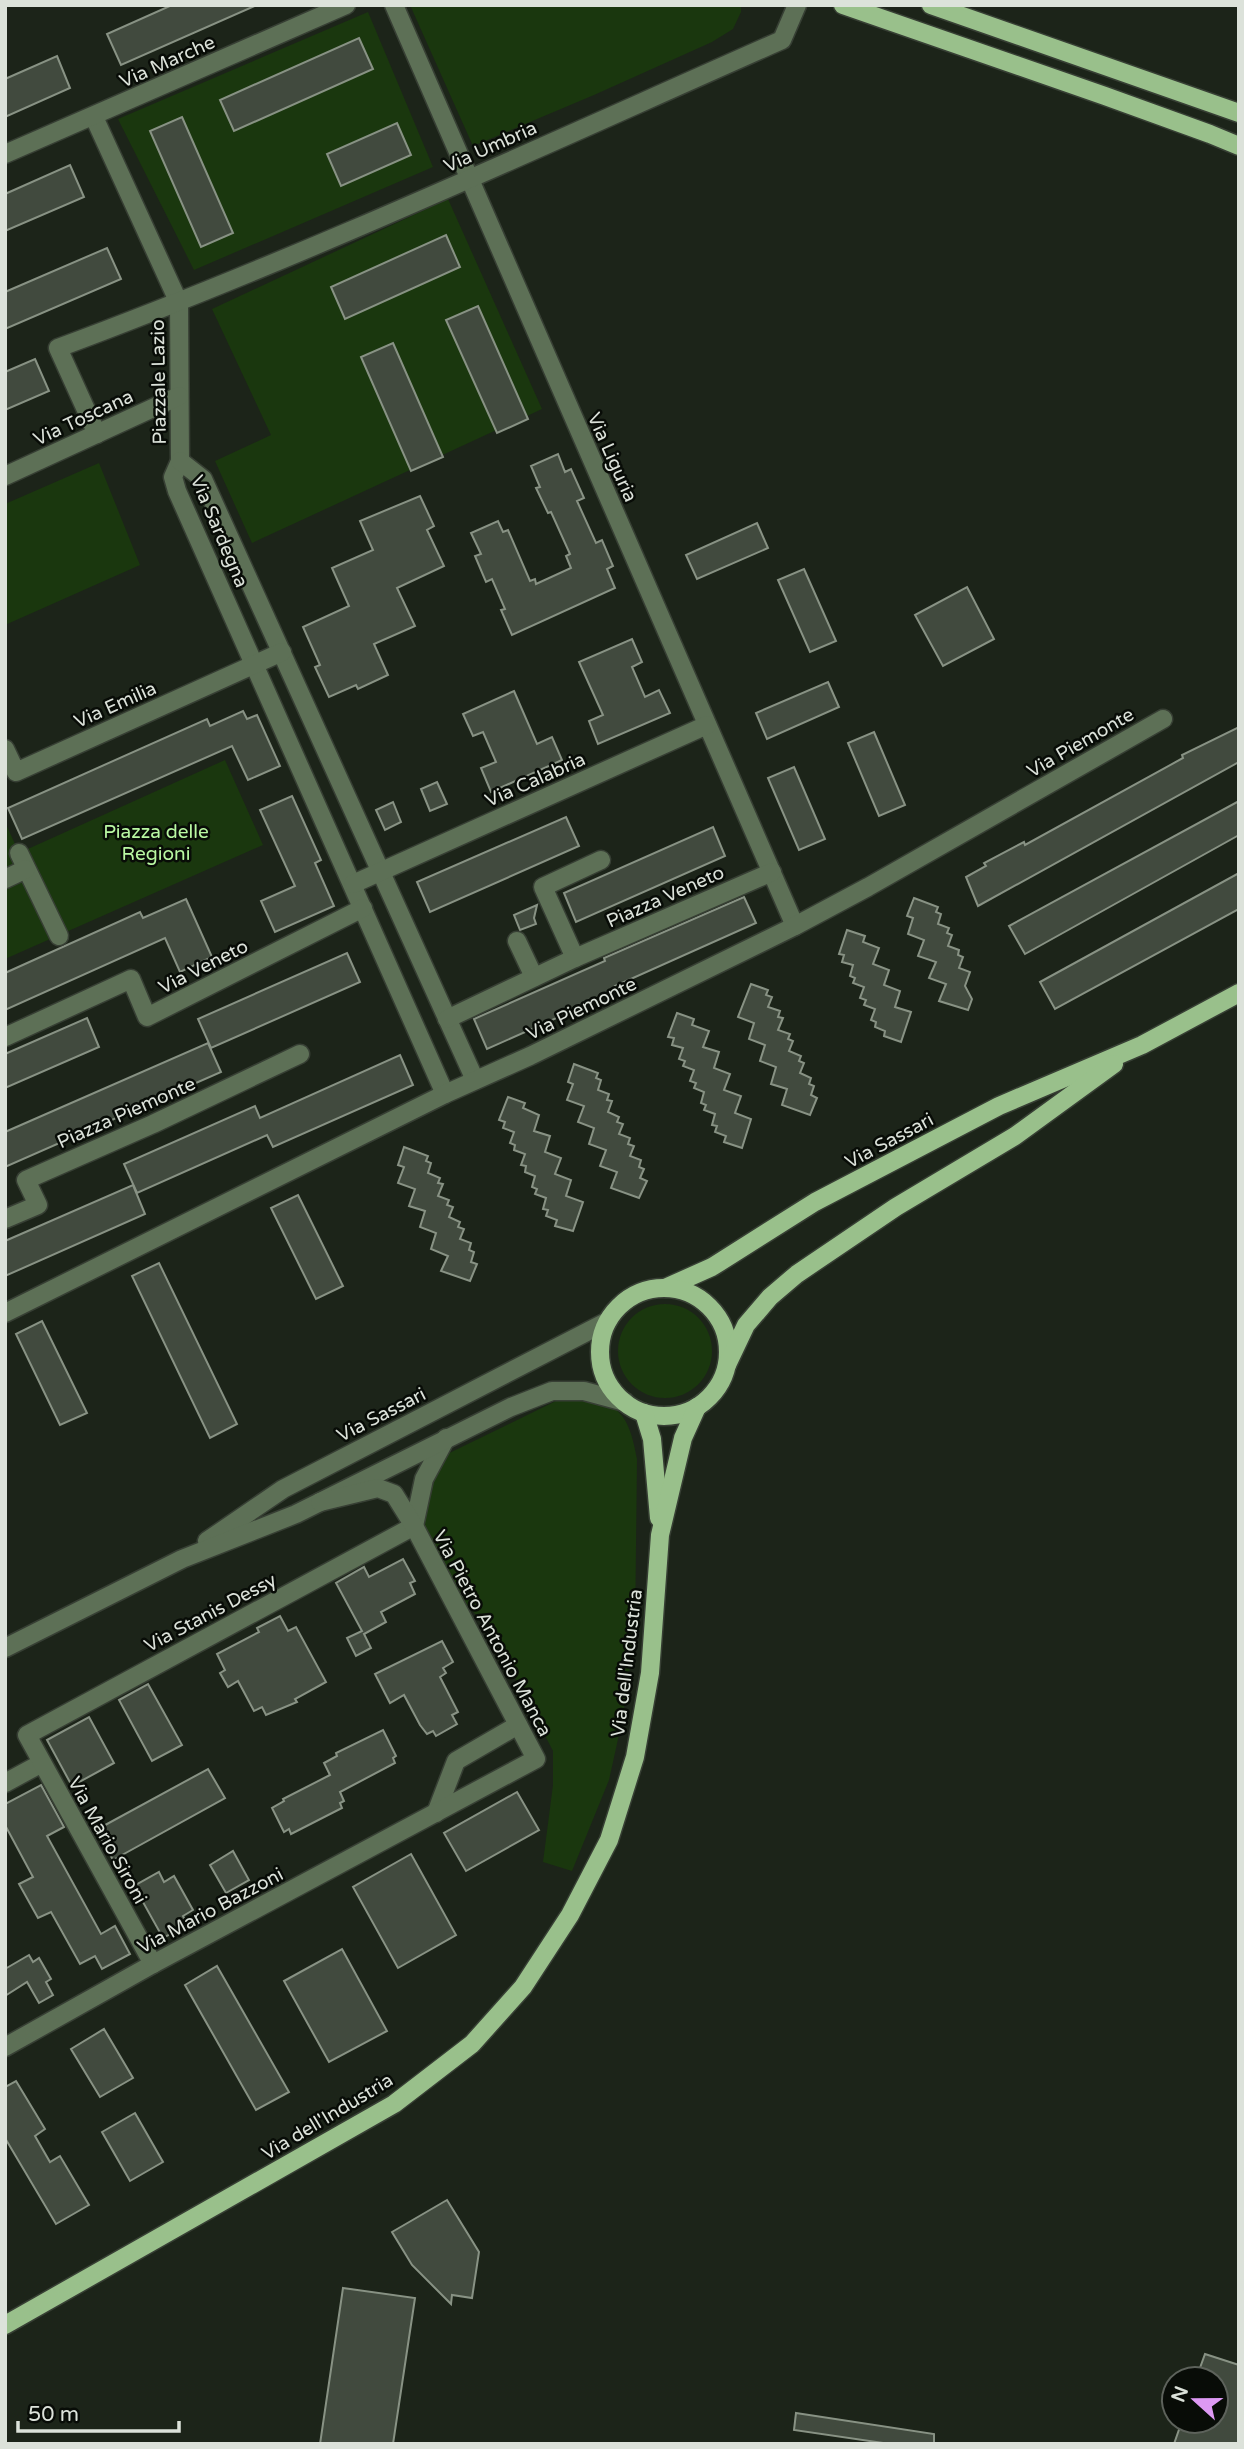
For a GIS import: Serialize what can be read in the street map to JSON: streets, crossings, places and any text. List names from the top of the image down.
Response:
{
  "streets": {
    "main road": ["Via Sassari", "Via dell'Industria"],
    "street": [
      "Via Marche",
      "Via Umbria",
      "Piazzale Lazio",
      "Via Toscana",
      "Via Liguria",
      "Via Sardegna",
      "Via Emilia",
      "Via Piemonte",
      "Via Calabria",
      "Piazza Veneto",
      "Via Veneto",
      "Piazza Piemonte",
      "Via Stanis Dessy",
      "Via Pietro Antonio Manca",
      "Via Mario Sironi",
      "Via Mario Bazzoni"
    ]
  },
  "crossings": [
    ["Via Umbria", "Piazzale Lazio"],
    ["Via Umbria", "Via Toscana"],
    ["Via Umbria", "Via Liguria"],
    ["Piazzale Lazio", "Via Toscana"],
    ["Piazzale Lazio", "Via Sardegna"],
    ["Via Liguria", "Via Piemonte"],
    ["Via Liguria", "Via Calabria"],
    ["Via Liguria", "Piazza Veneto"],
    ["Via Sardegna", "Via Emilia"],
    ["Via Sardegna", "Via Piemonte"],
    ["Via Sardegna", "Via Calabria"],
    ["Via Sardegna", "Piazza Veneto"],
    ["Via Sardegna", "Via Veneto"],
    ["Via Sassari", "Via Pietro Antonio Manca"],
    ["Via Sassari", "Via dell'Industria"],
    ["Via Stanis Dessy", "Via Pietro Antonio Manca"],
    ["Via Stanis Dessy", "Via Mario Sironi"],
    ["Via Pietro Antonio Manca", "Via Mario Bazzoni"],
    ["Via Mario Sironi", "Via Mario Bazzoni"]
  ],
  "parks": ["Piazza delle Regioni"],
  "scale_bar": "50 m",
  "north": "left"
}
